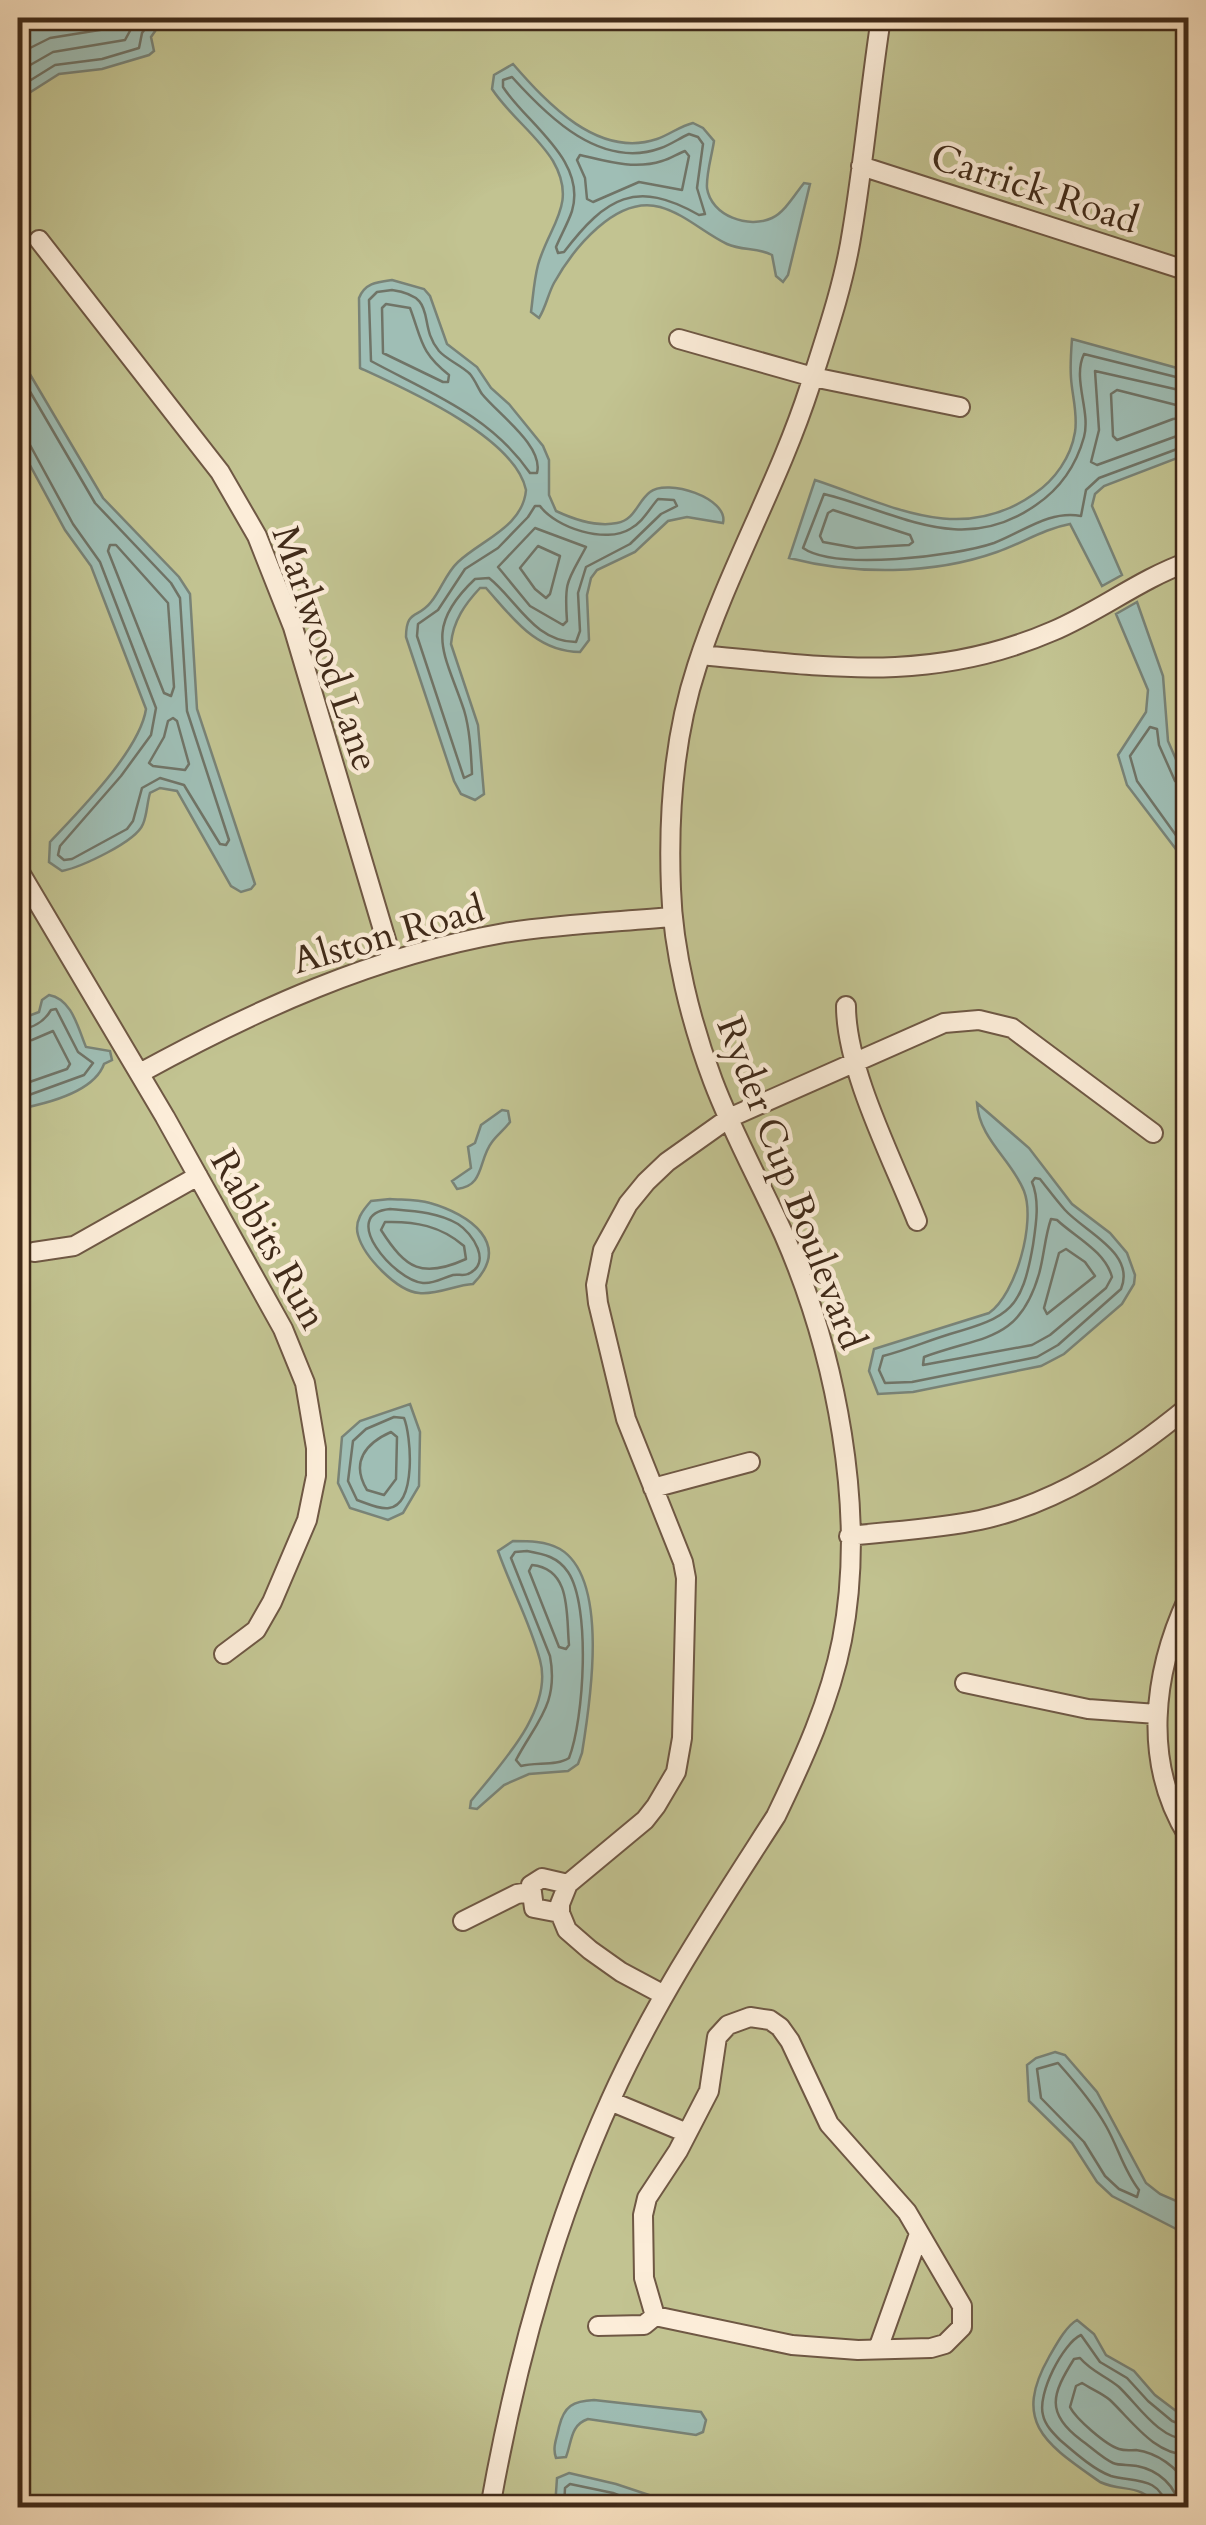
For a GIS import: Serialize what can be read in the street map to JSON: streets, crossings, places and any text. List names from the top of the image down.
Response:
{
  "streets": {
    "street": [
      "Carrick Road",
      "Marlwood Lane",
      "Alston Road",
      "Ryder Cup Boulevard",
      "Rabbits Run"
    ]
  },
  "crossings": [
    ["Carrick Road", "Ryder Cup Boulevard"],
    ["Marlwood Lane", "Alston Road"],
    ["Alston Road", "Ryder Cup Boulevard"],
    ["Alston Road", "Rabbits Run"]
  ]
}
